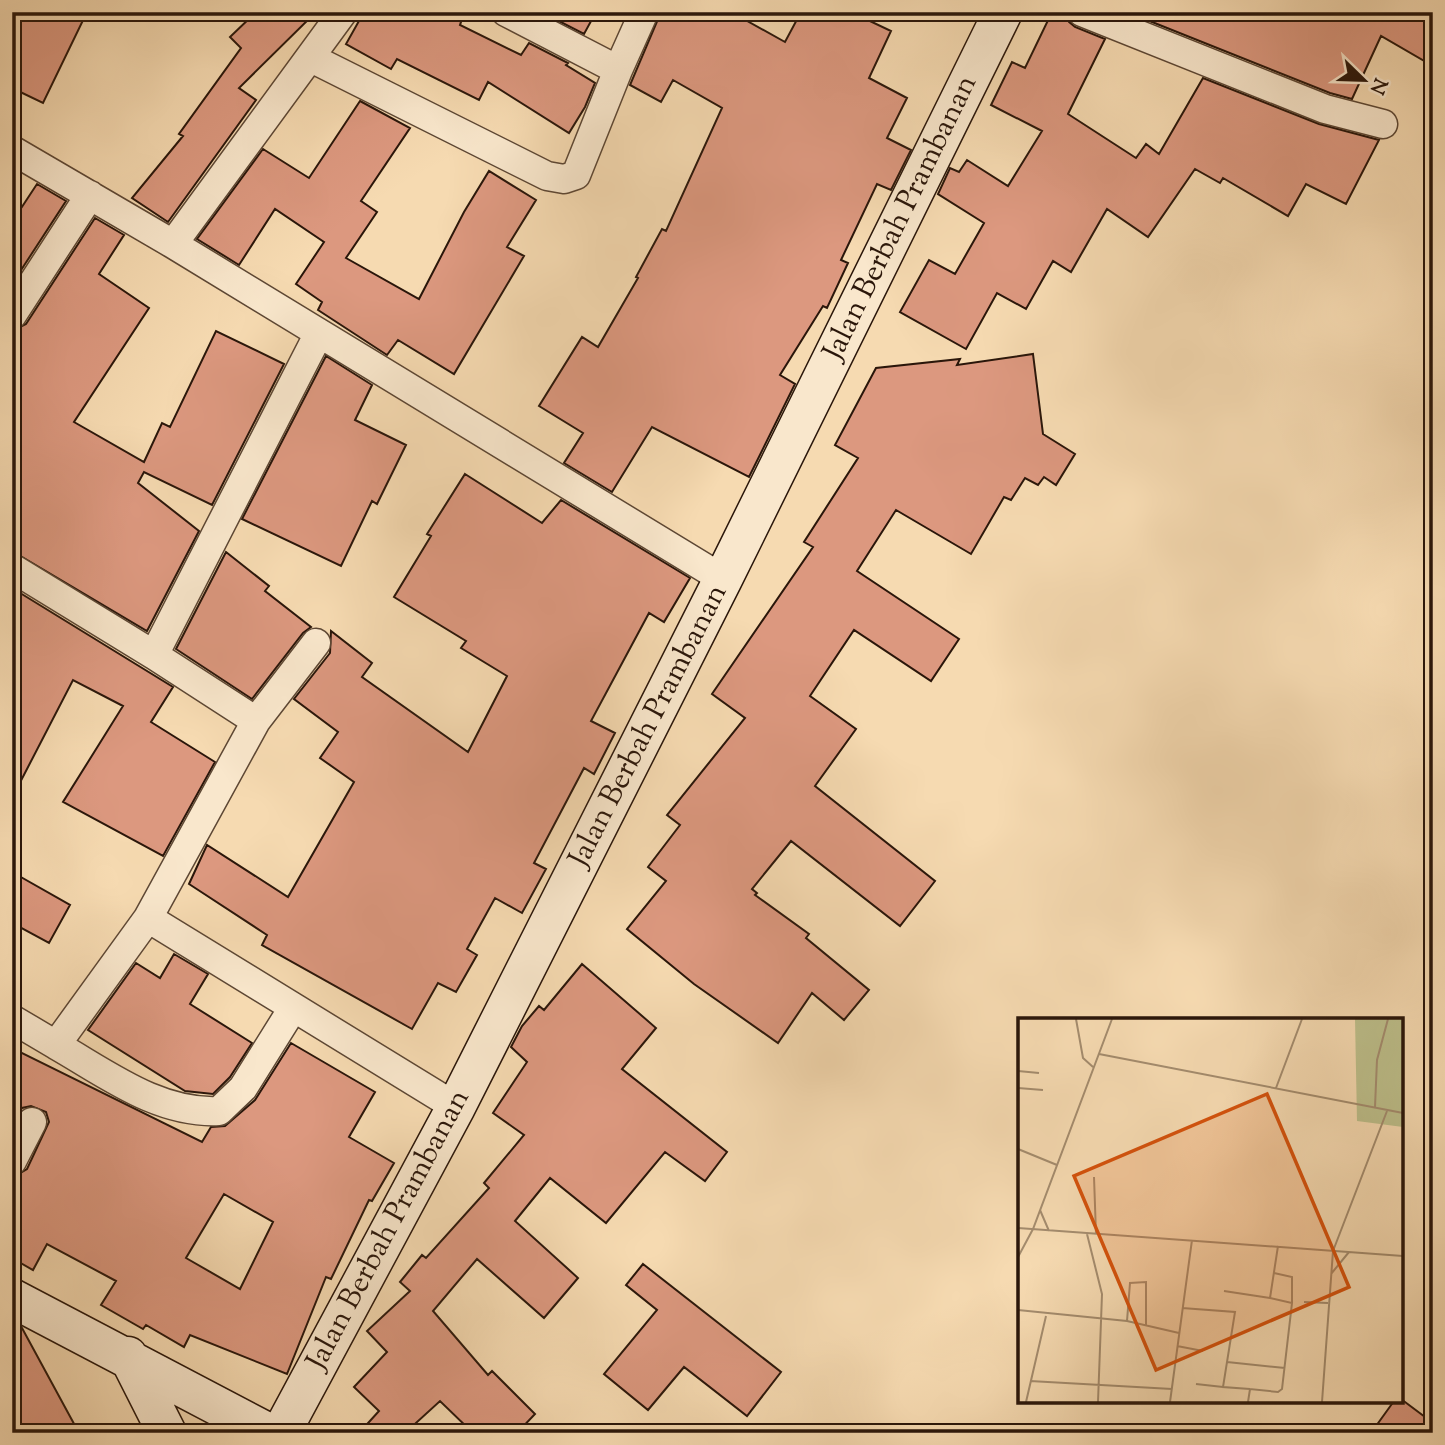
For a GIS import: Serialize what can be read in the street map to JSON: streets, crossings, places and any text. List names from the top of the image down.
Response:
{
  "streets": {
    "main road": ["Jalan Berbah Prambanan"]
  },
  "north": "bottom right"
}
